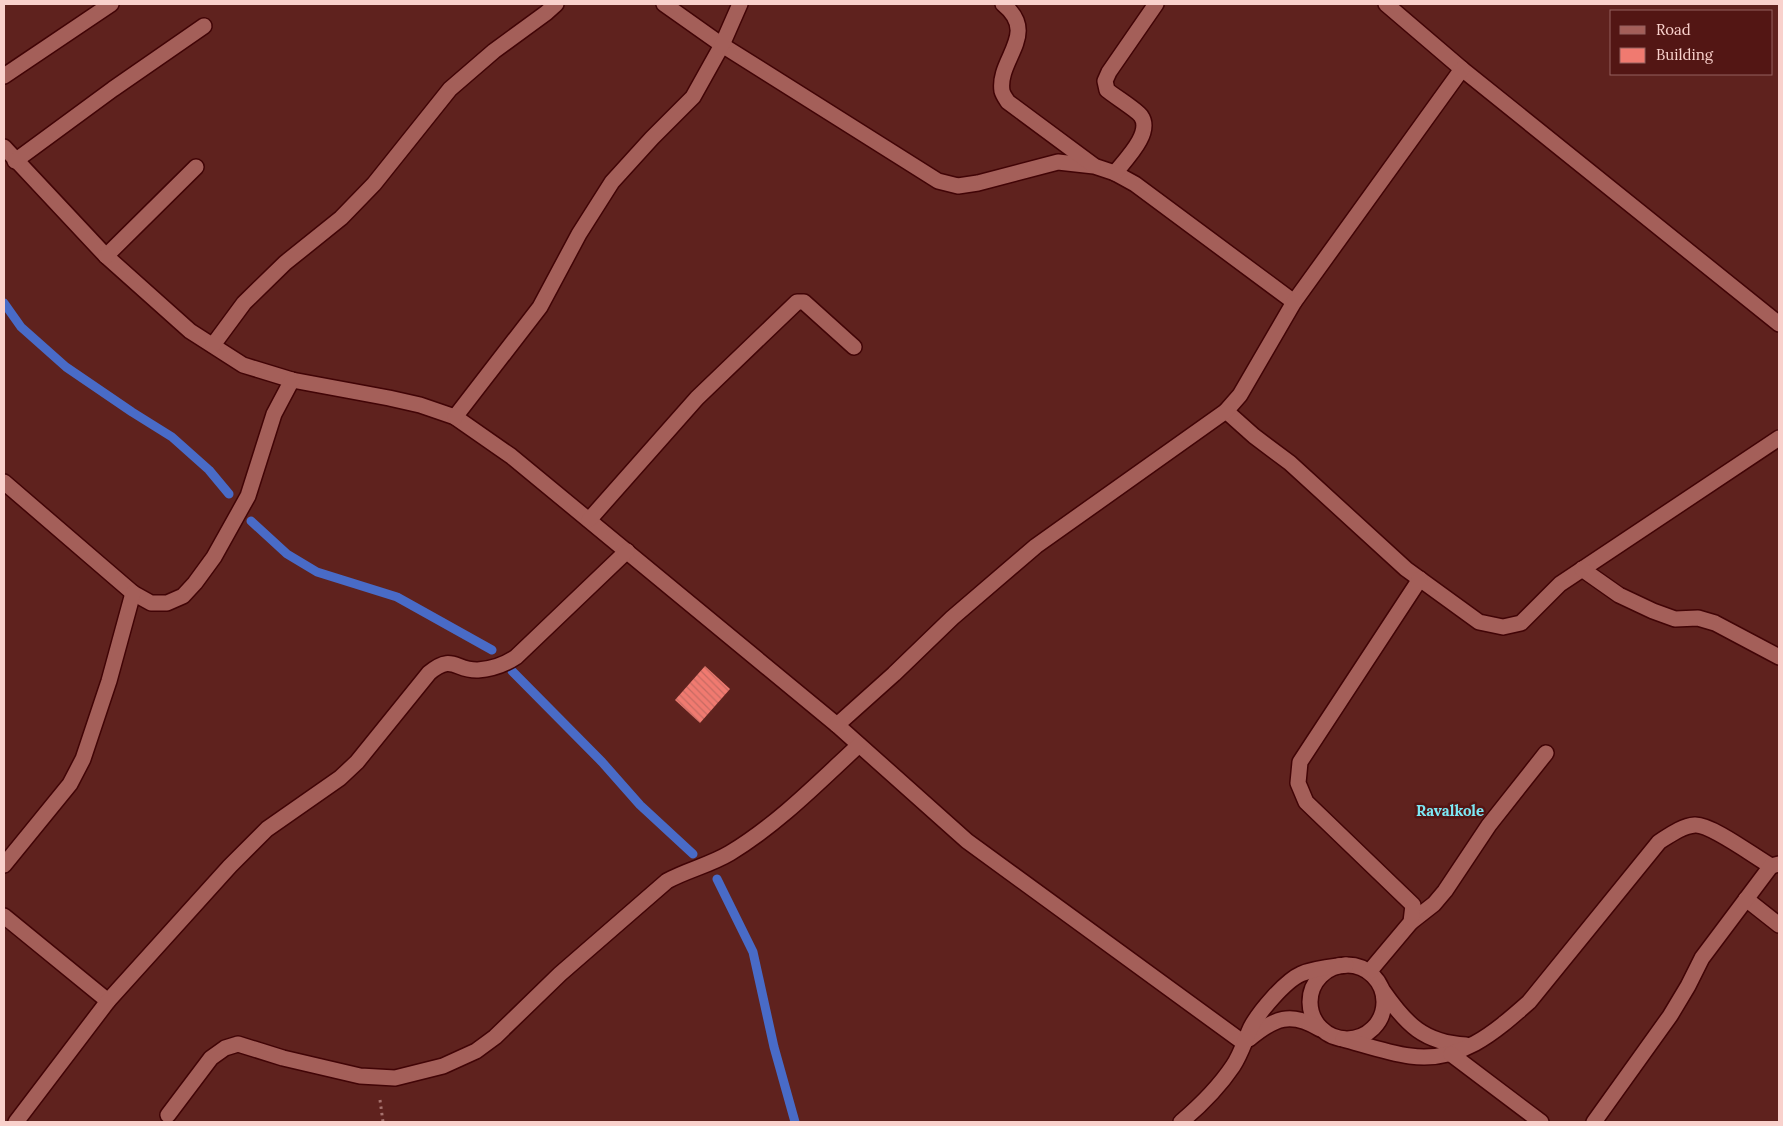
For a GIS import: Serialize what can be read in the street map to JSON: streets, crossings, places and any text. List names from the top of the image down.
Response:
{
  "districts": ["Ravalkole"],
  "legend": ["Road", "Building"]
}
